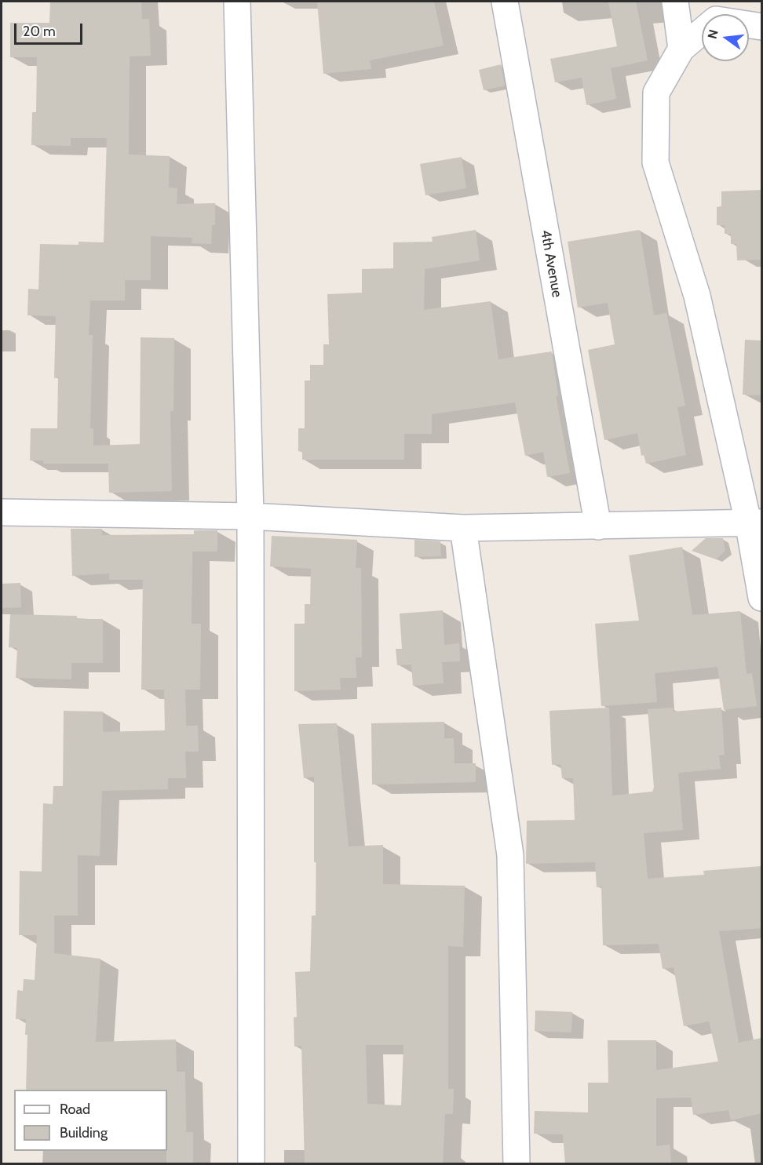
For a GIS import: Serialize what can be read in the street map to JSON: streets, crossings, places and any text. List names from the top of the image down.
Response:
{
  "streets": {
    "street": ["4th Avenue"]
  },
  "legend": ["Road", "Building"],
  "scale_bar": "20 m",
  "north": "left"
}
